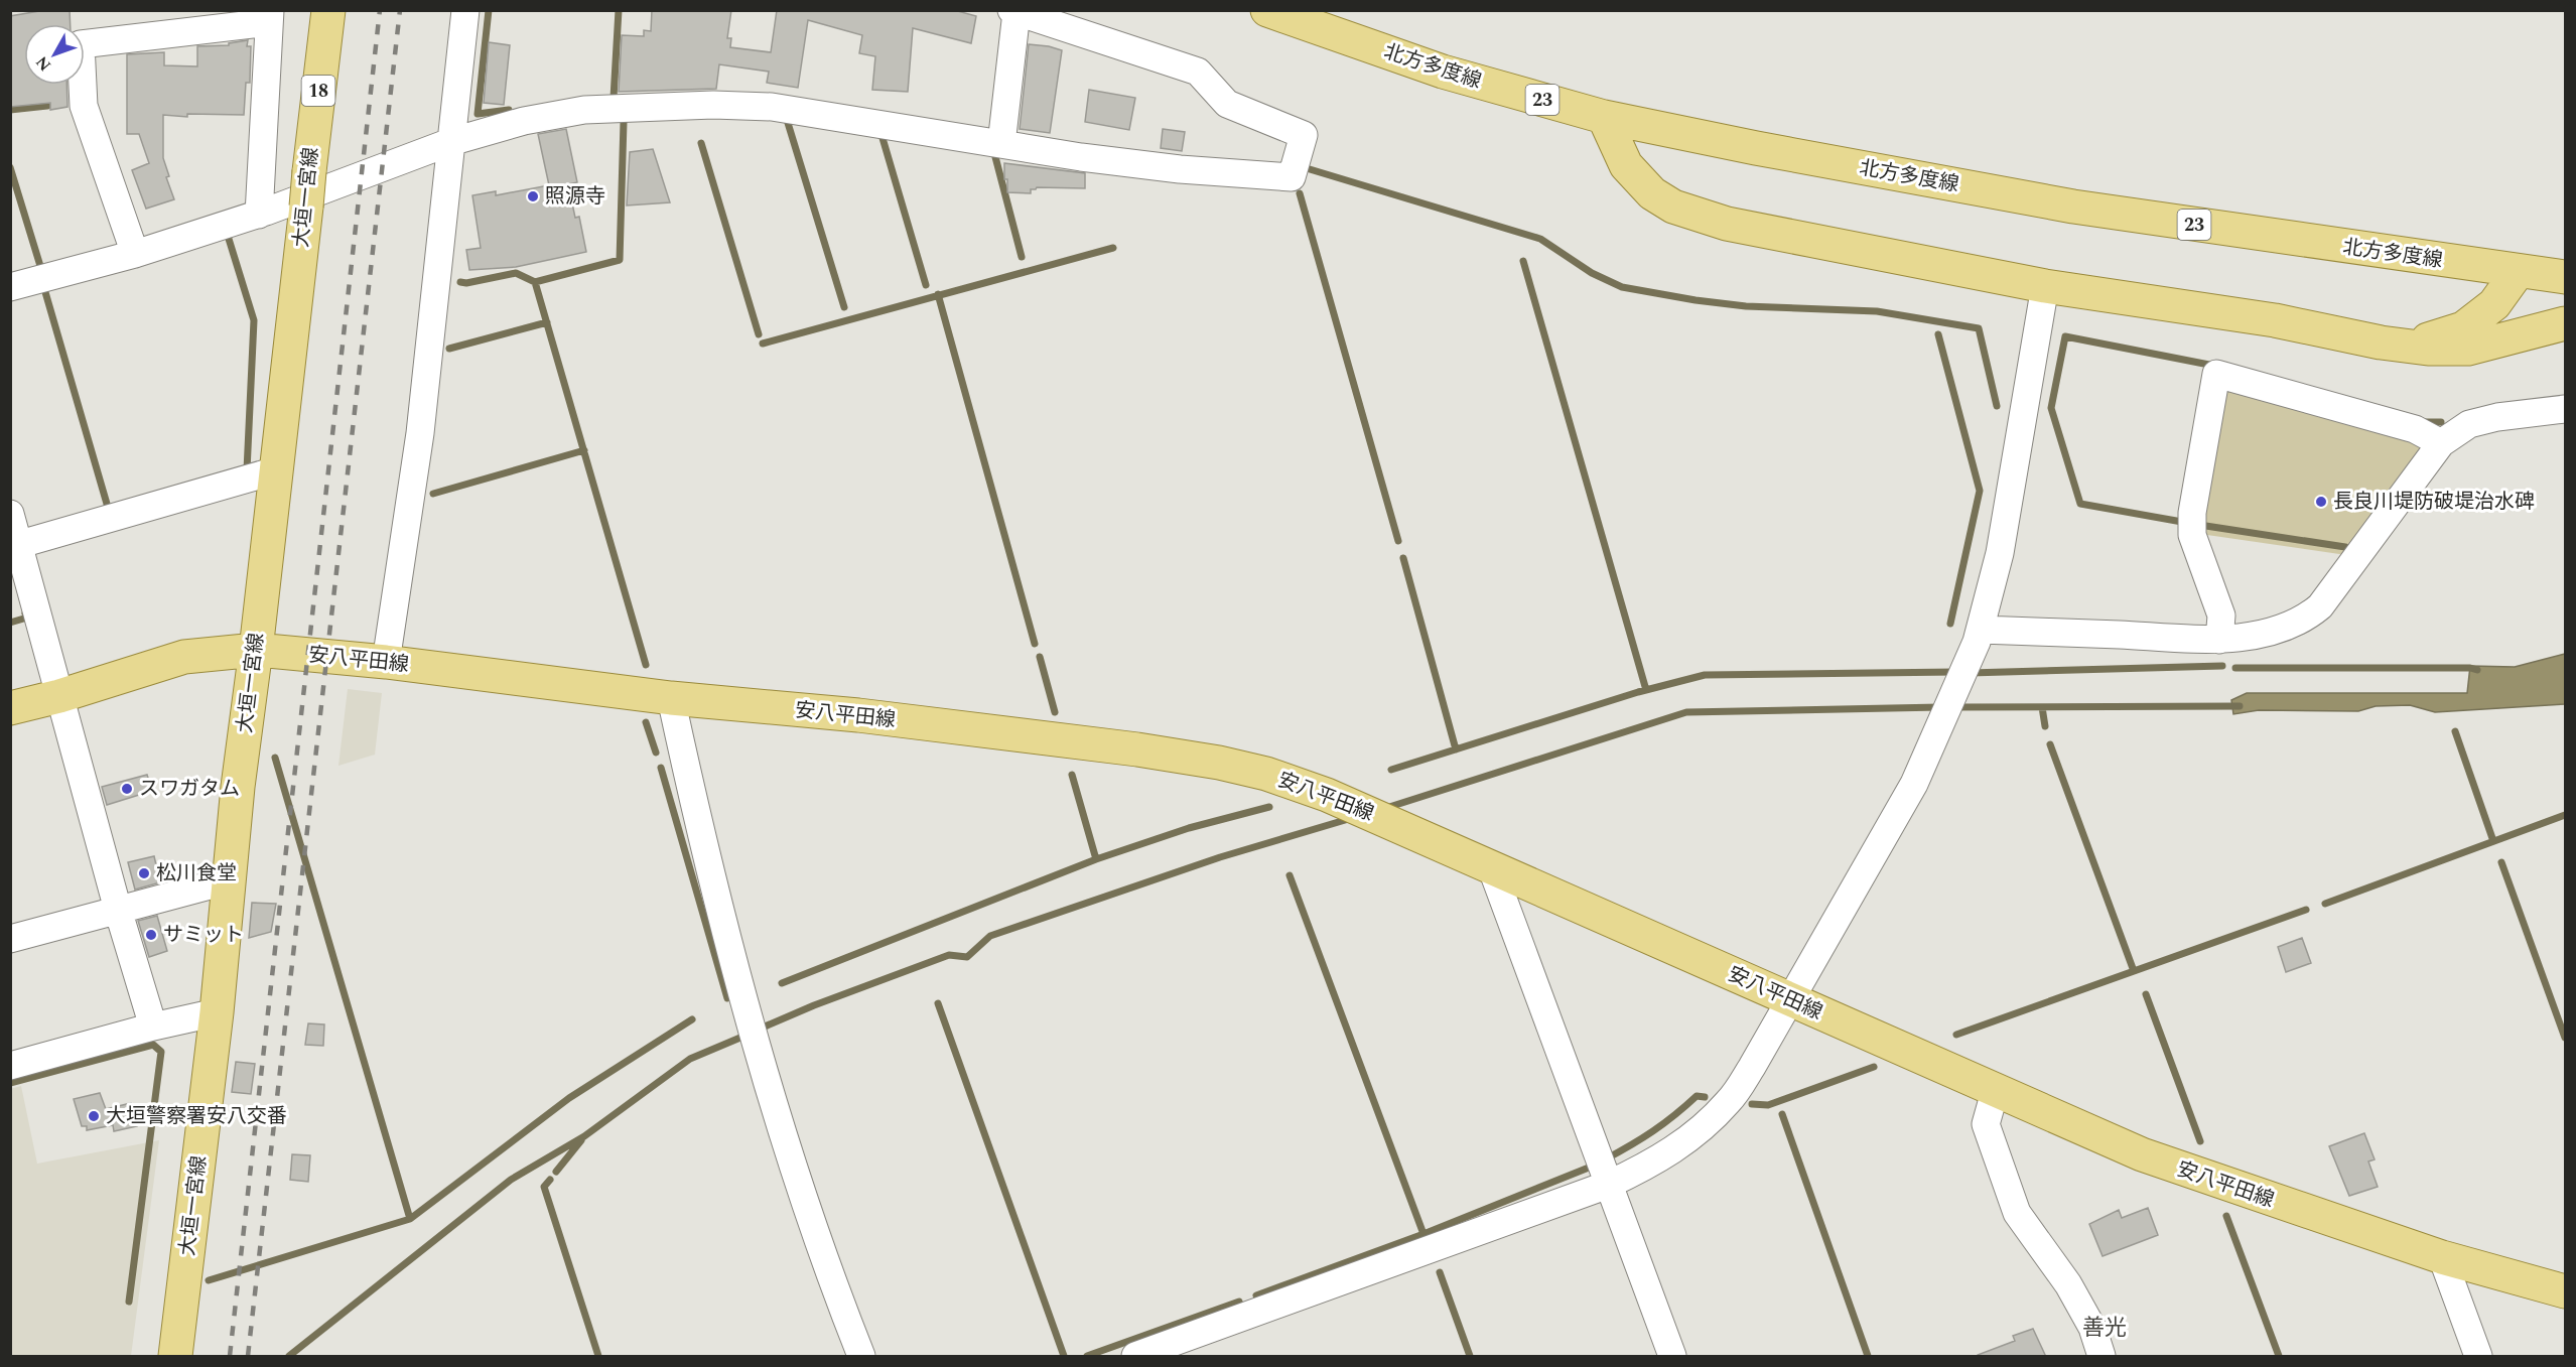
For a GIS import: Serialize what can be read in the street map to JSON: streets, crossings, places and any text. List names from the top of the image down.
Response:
{
  "streets": {
    "main road": [
      "北方多度線",
      "18",
      "23",
      "大垣一宮線",
      "安八平田線"
    ]
  },
  "crossings": [
    ["大垣一宮線", "安八平田線"]
  ],
  "districts": ["善光"],
  "places": [
    "照源寺",
    "長良川堤防破堤治水碑",
    "スワガタム",
    "松川食堂",
    "サミット",
    "大垣警察署安八交番"
  ],
  "north": "bottom left"
}
